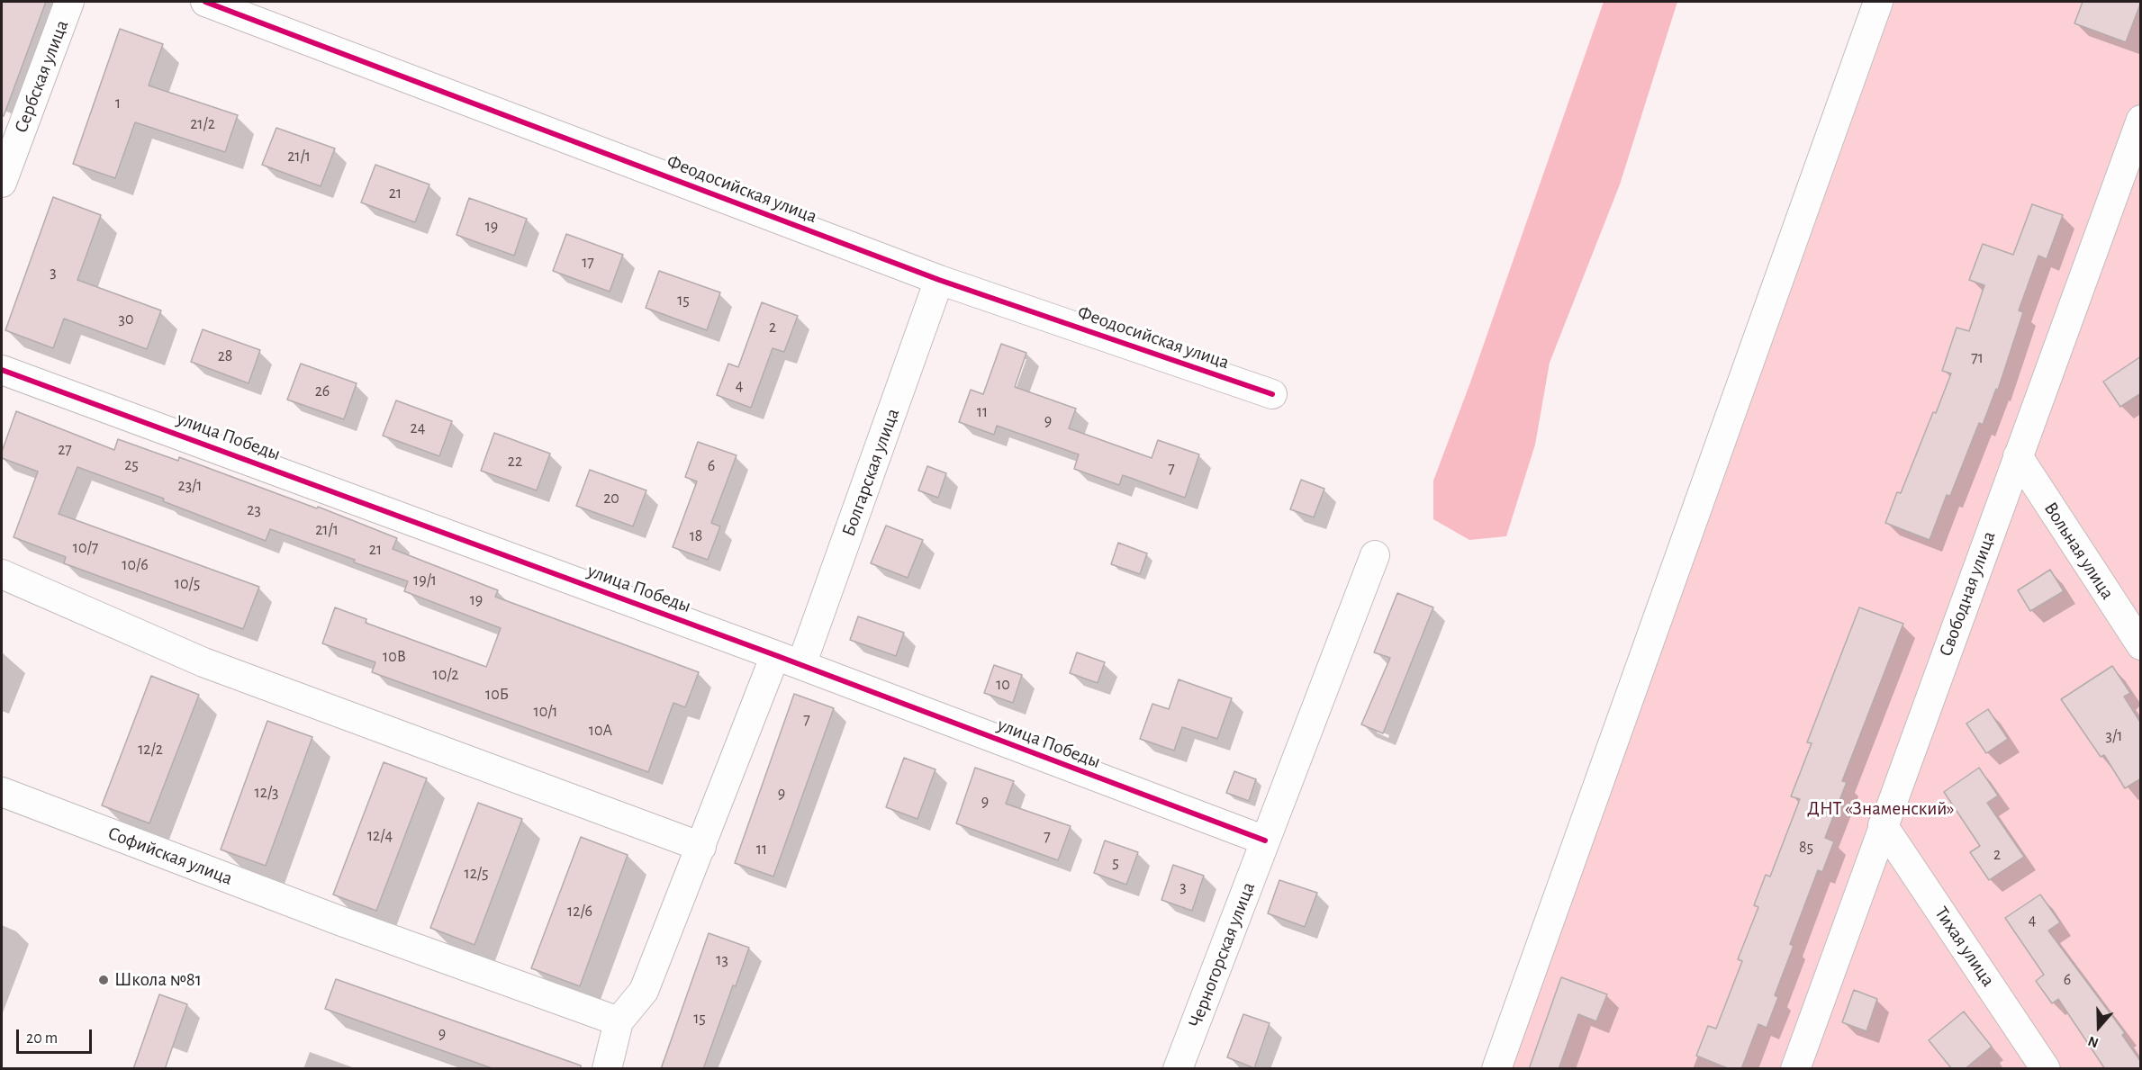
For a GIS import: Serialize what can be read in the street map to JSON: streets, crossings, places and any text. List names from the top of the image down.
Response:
{
  "streets": {
    "street": [
      "Сербская улица",
      "Феодосийская улица",
      "улица Победы",
      "Болгарская улица",
      "Вольная улица",
      "Свободная улица",
      "Софийская улица",
      "Тихая улица",
      "Черногорская улица"
    ]
  },
  "crossings": [
    ["Феодосийская улица", "Болгарская улица"],
    ["улица Победы", "Болгарская улица"],
    ["улица Победы", "Черногорская улица"],
    ["Вольная улица", "Свободная улица"],
    ["Свободная улица", "Тихая улица"]
  ],
  "parks": ["ДНТ «Знаменский»"],
  "places": ["Школа №81"],
  "house_numbers": [
    "1",
    "21/2",
    "21/1",
    "21",
    "19",
    "17",
    "3",
    "15",
    "30",
    "2",
    "28",
    "71",
    "4",
    "26",
    "11",
    "9",
    "24",
    "27",
    "22",
    "25",
    "6",
    "7",
    "23/1",
    "20",
    "23",
    "21/1",
    "18",
    "10/7",
    "21",
    "10/6",
    "19/1",
    "10/5",
    "19",
    "10В",
    "10/2",
    "10",
    "10Б",
    "10/1",
    "7",
    "10А",
    "3/1",
    "12/2",
    "12/3",
    "9",
    "9",
    "12/4",
    "7",
    "85",
    "11",
    "2",
    "5",
    "12/5",
    "3",
    "12/6",
    "4",
    "13",
    "6",
    "15",
    "9"
  ],
  "scale_bar": "20 m",
  "north": "bottom"
}
